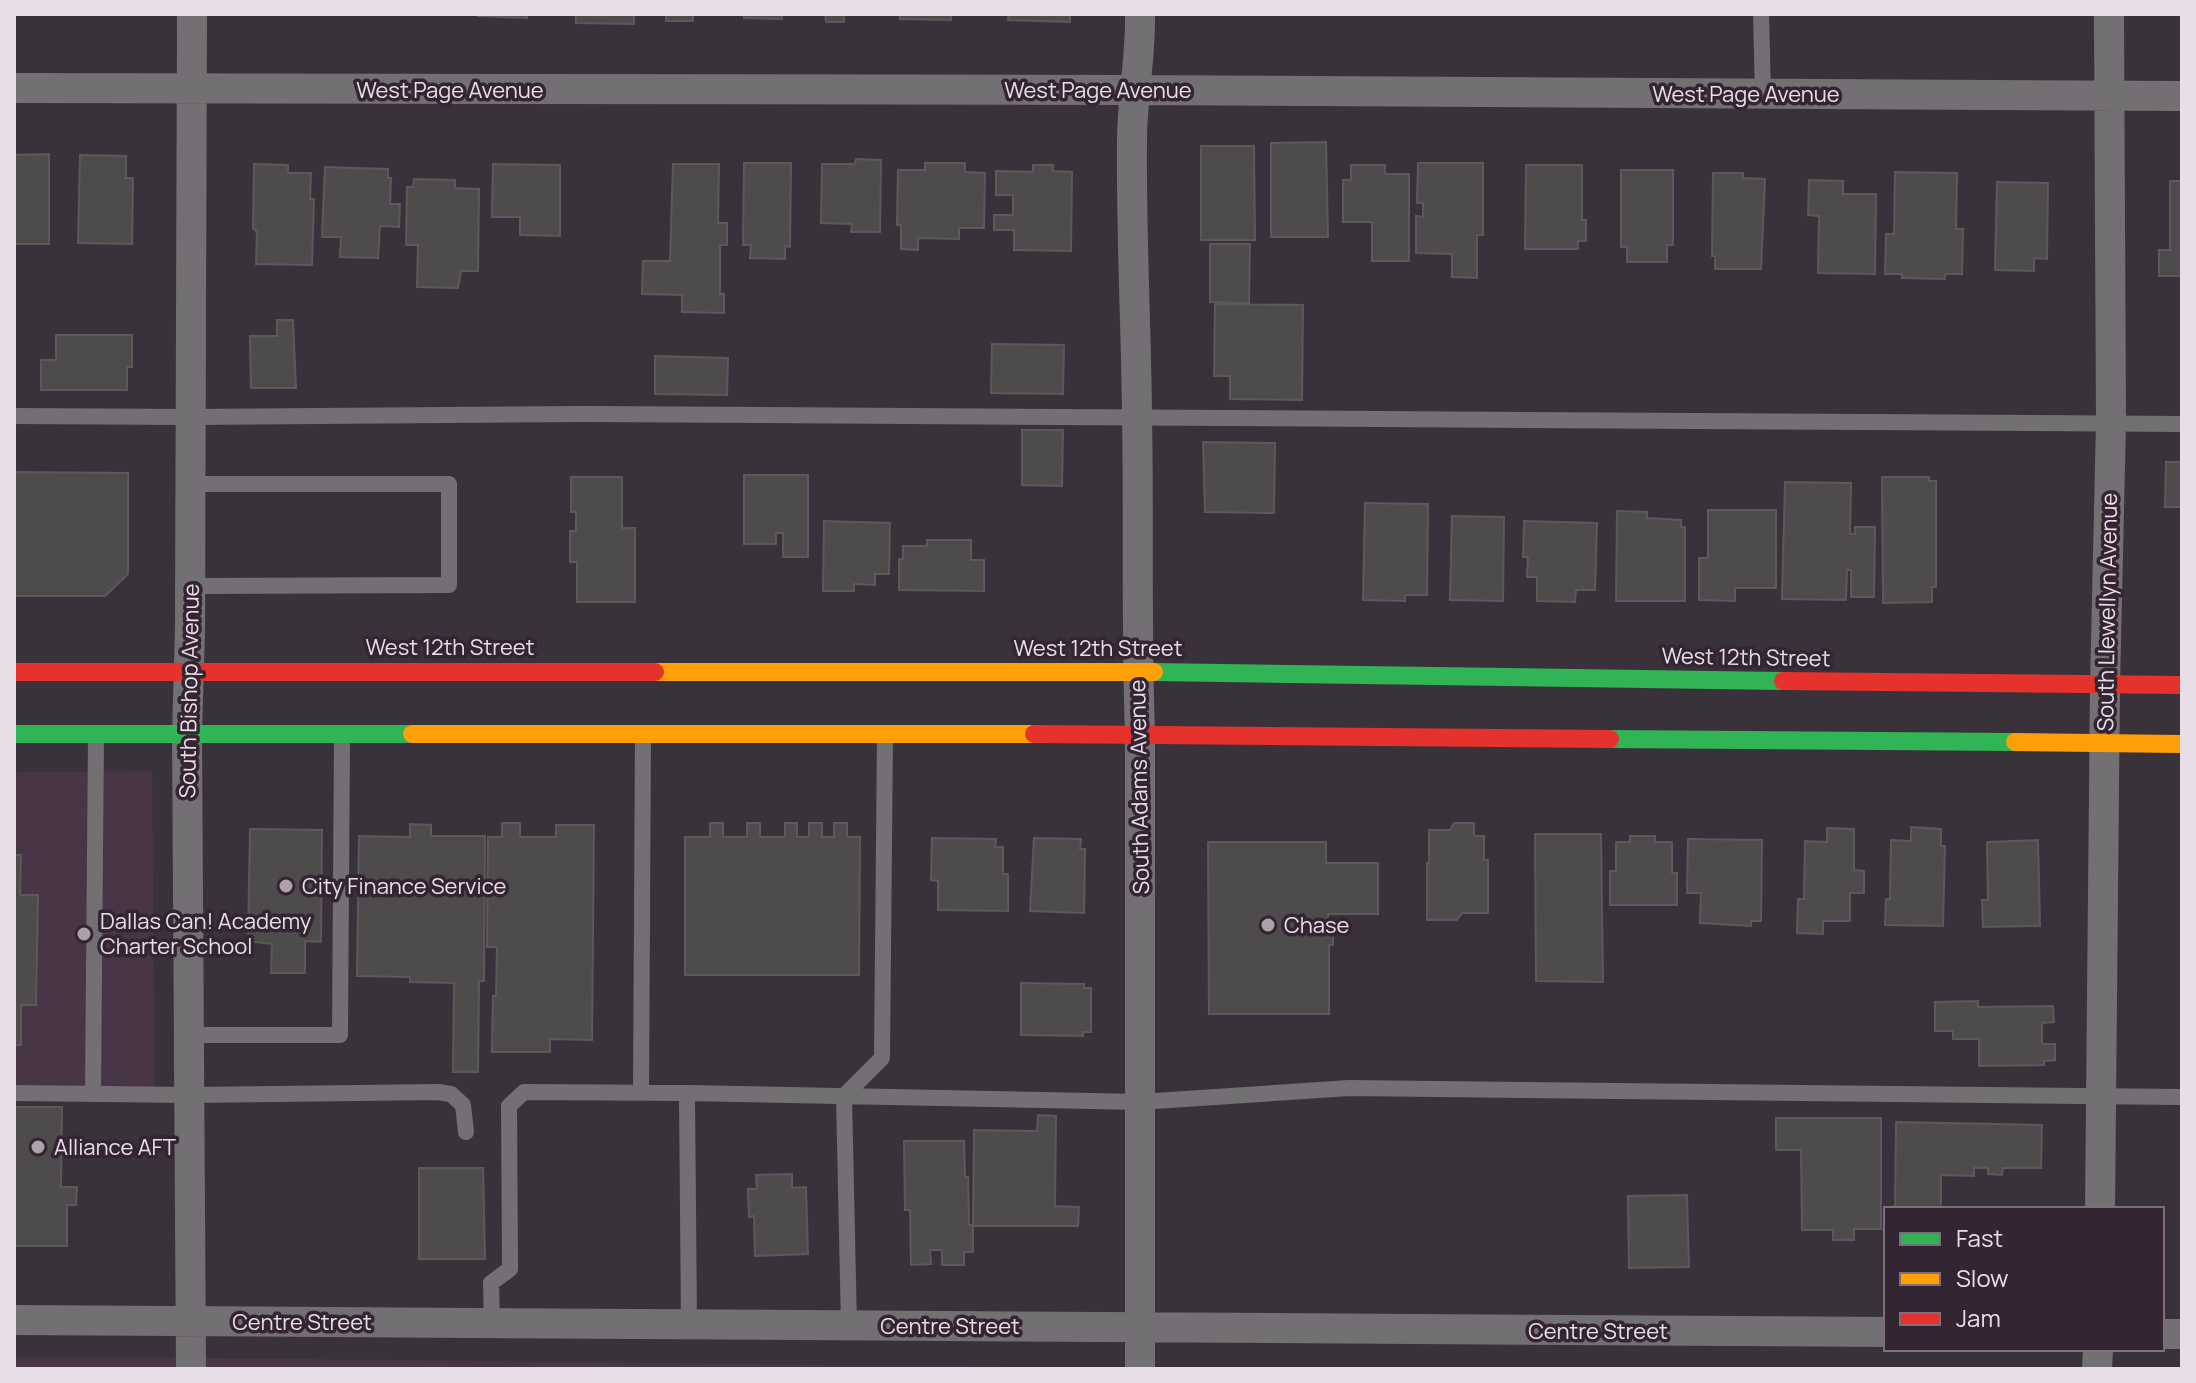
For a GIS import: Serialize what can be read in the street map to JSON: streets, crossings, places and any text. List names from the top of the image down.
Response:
{
  "streets": {
    "main road": ["West 12th Street"],
    "street": [
      "West Page Avenue",
      "South Llewellyn Avenue",
      "South Bishop Avenue",
      "South Adams Avenue",
      "Centre Street"
    ]
  },
  "crossings": [
    ["West Page Avenue", "South Llewellyn Avenue"],
    ["West Page Avenue", "South Bishop Avenue"],
    ["West Page Avenue", "South Adams Avenue"],
    ["South Llewellyn Avenue", "West 12th Street"],
    ["West 12th Street", "South Bishop Avenue"],
    ["West 12th Street", "South Adams Avenue"],
    ["South Bishop Avenue", "Centre Street"],
    ["South Adams Avenue", "Centre Street"]
  ],
  "places": [
    "City Finance Service",
    "Chase",
    "Dallas Can! Academy Charter School",
    "Alliance AFT"
  ],
  "legend": ["Fast", "Slow", "Jam"]
}
